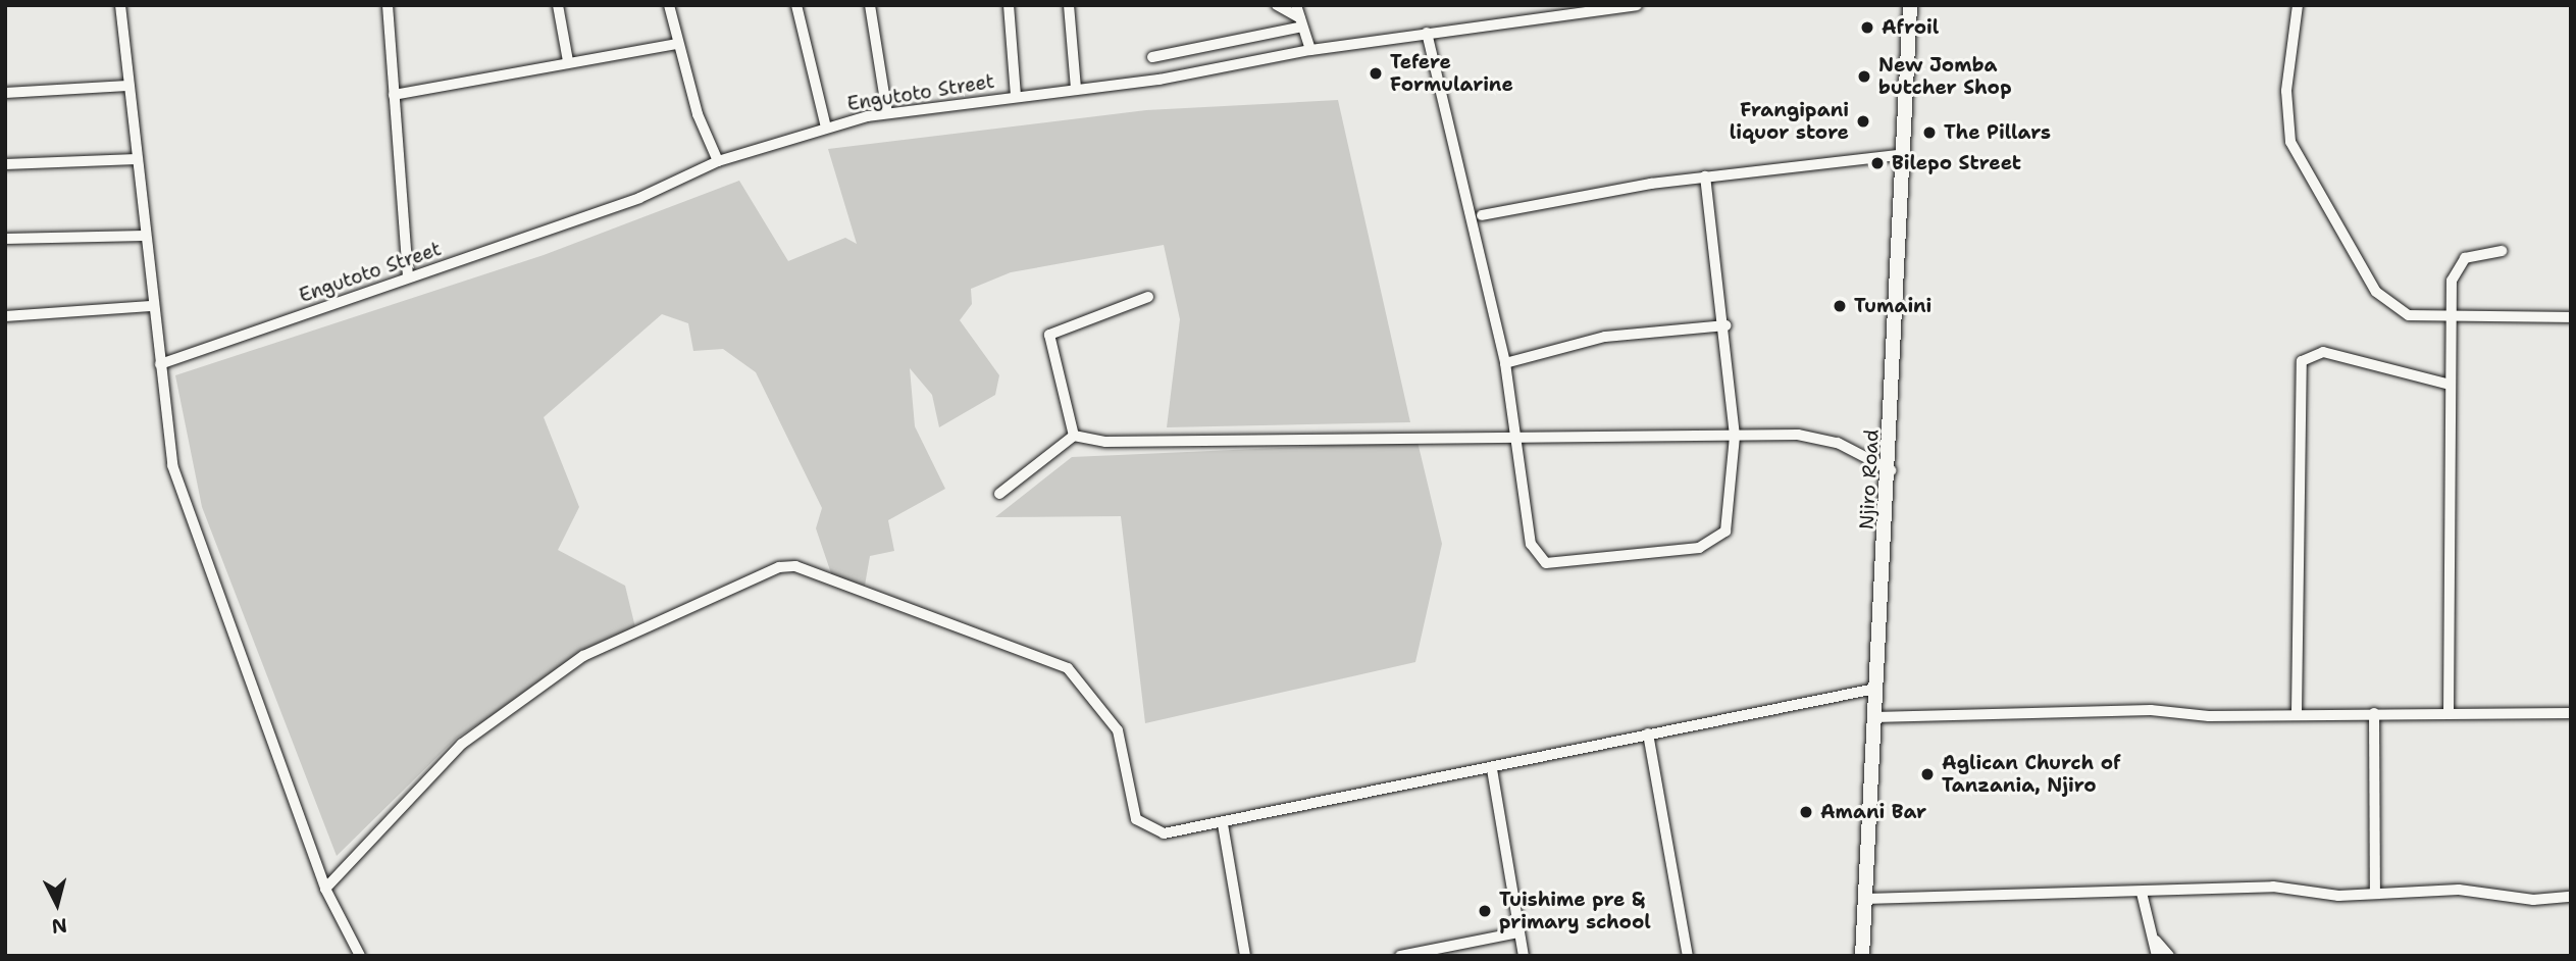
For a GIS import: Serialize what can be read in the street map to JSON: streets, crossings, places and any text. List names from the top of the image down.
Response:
{
  "streets": {
    "street": ["Engutoto Street", "Njiro Road"]
  },
  "places": [
    "Afroil",
    "Tefere Formularine",
    "New Jomba butcher Shop",
    "Frangipani liquor store",
    "The Pillars",
    "Bilepo Street",
    "Tumaini",
    "Aglican Church of Tanzania, Njiro",
    "Amani Bar",
    "Tuishime pre & primary school"
  ],
  "north": "bottom"
}
